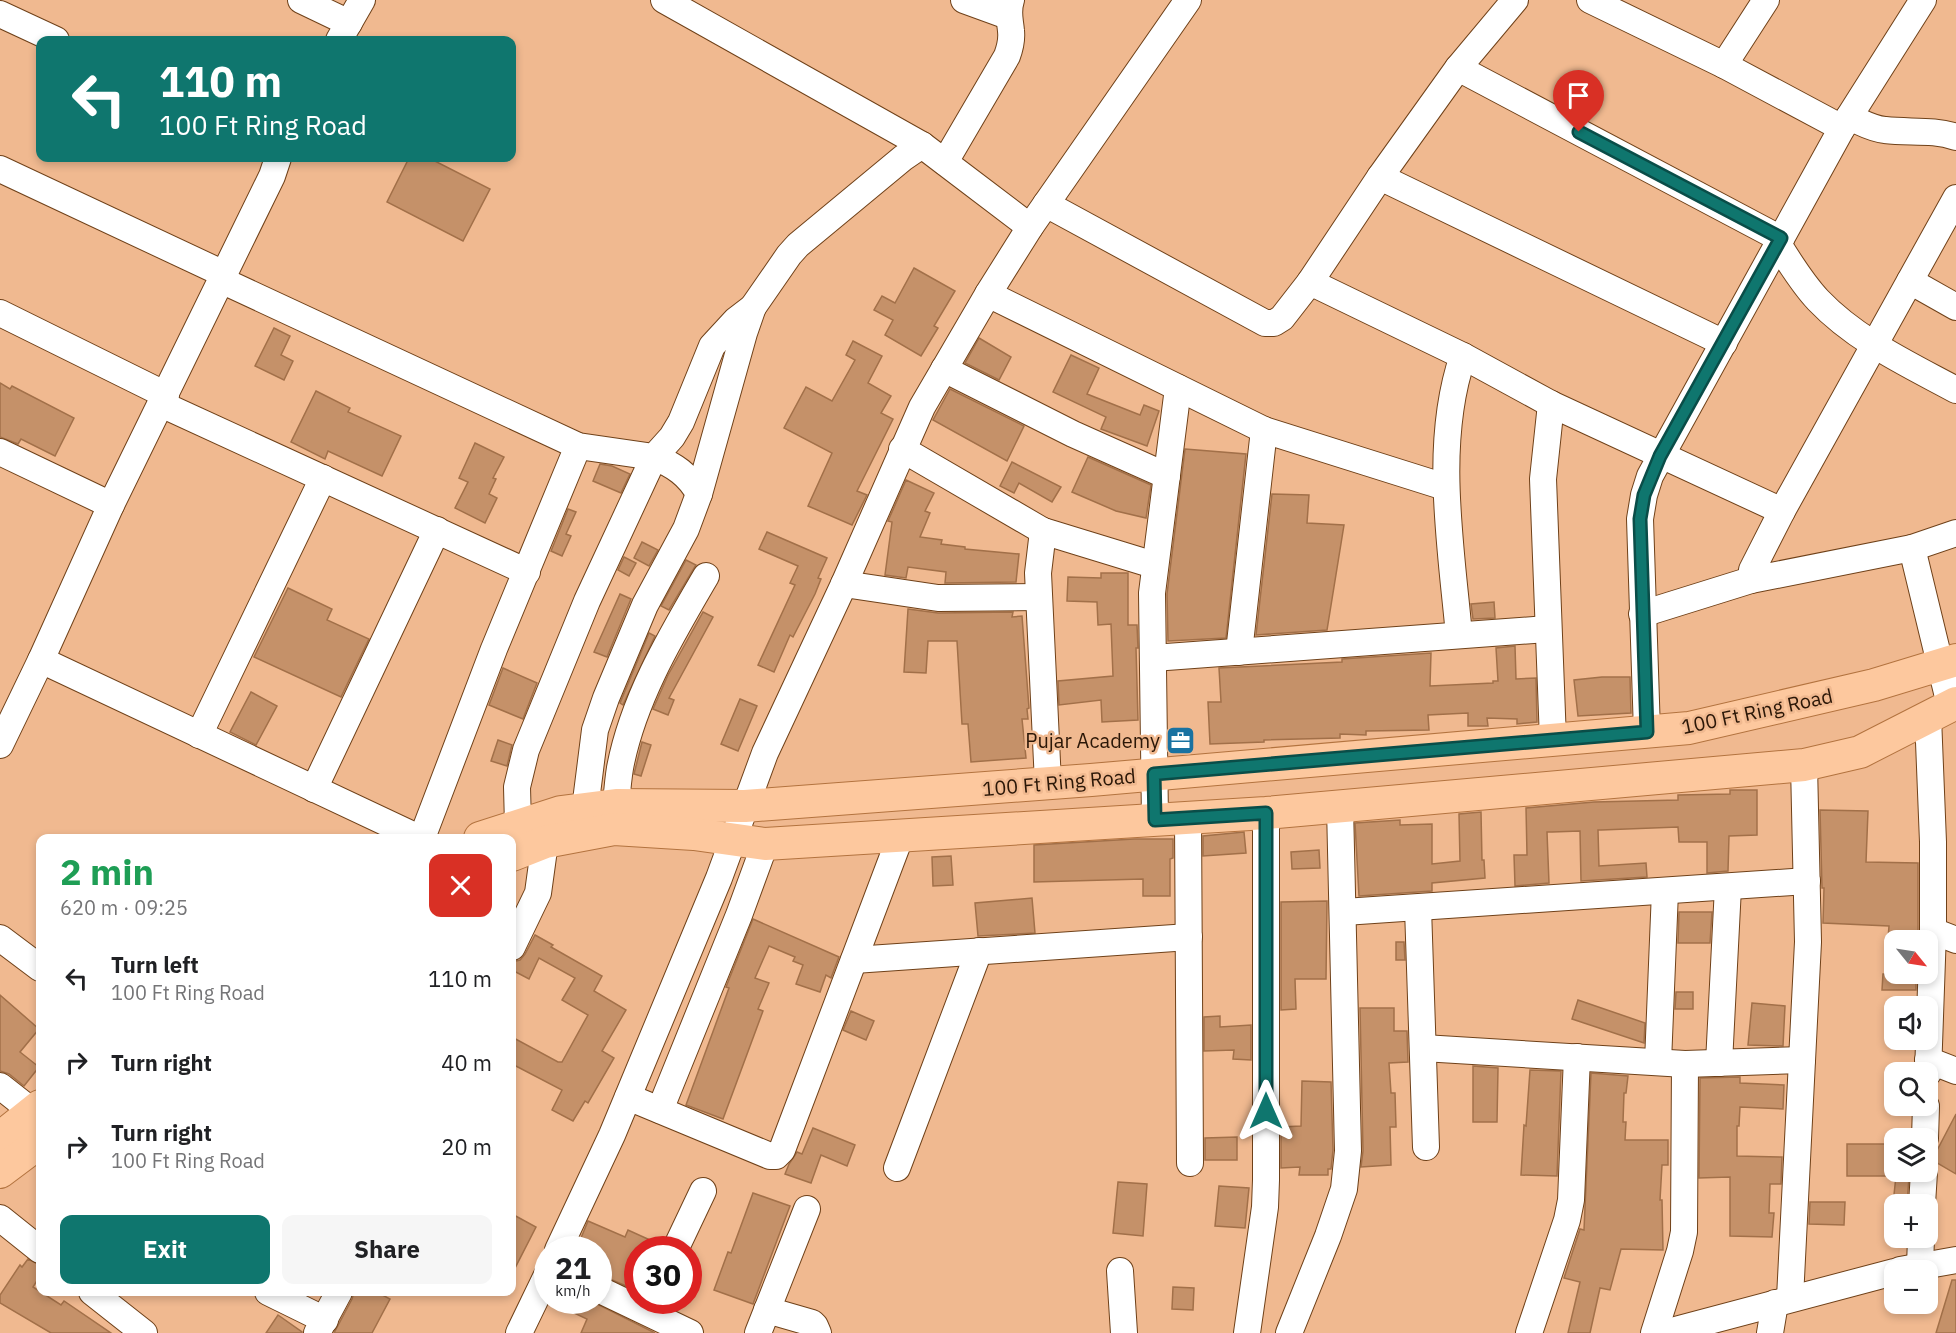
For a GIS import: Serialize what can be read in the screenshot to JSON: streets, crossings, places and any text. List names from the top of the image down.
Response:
{
  "streets": {
    "main road": ["100 Ft Ring Road"]
  },
  "places": {
    "office": ["Pujar Academy"]
  },
  "north": "bottom right",
  "page": {
    "turn": ["110 m", "100 Ft Ring Road"],
    "heading": ["2 min", "620 m · 09:25"],
    "map_buttons": ["+", "−"],
    "list": [
      {
        "name": "Turn left",
        "note": "100 Ft Ring Road",
        "value": "110 m"
      },
      {
        "name": "Turn right",
        "value": "40 m"
      },
      {
        "name": "Turn right",
        "note": "100 Ft Ring Road",
        "value": "20 m"
      }
    ],
    "buttons": ["Exit", "Share"],
    "speed": "21 km/h",
    "limit": "30"
  }
}
